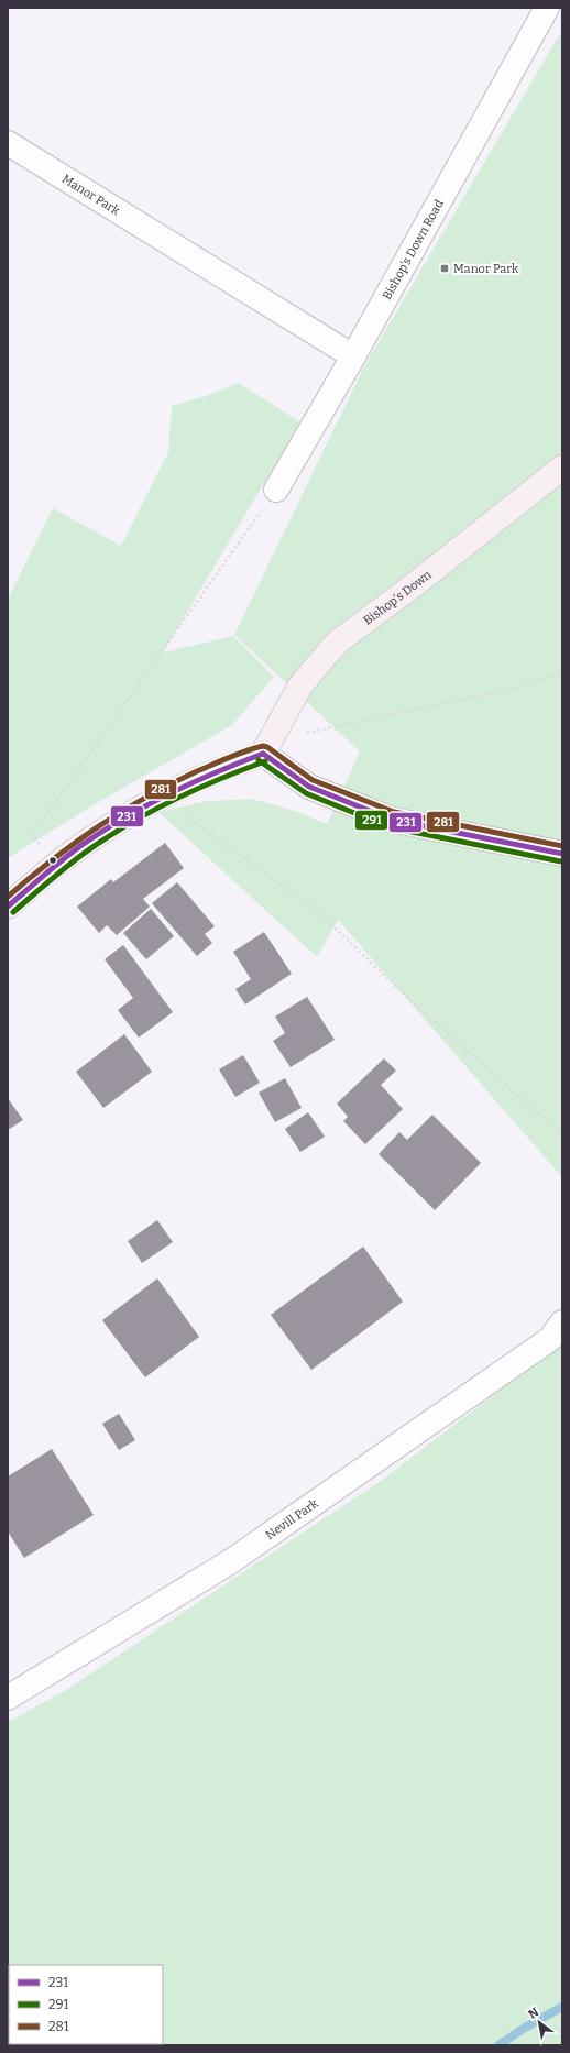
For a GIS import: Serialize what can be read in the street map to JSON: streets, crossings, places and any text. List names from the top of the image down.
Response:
{
  "streets": {
    "main road": ["Bishop's Down"],
    "street": ["Manor Park", "Bishop's Down Road", "Nevill Park"]
  },
  "crossings": [
    ["Manor Park", "Bishop's Down Road"]
  ],
  "places": {
    "transit": ["Manor Park"]
  },
  "lines": ["transit line 281", "transit line 231", "transit line 291"],
  "legend": ["231", "291", "281"],
  "north": "top left"
}
